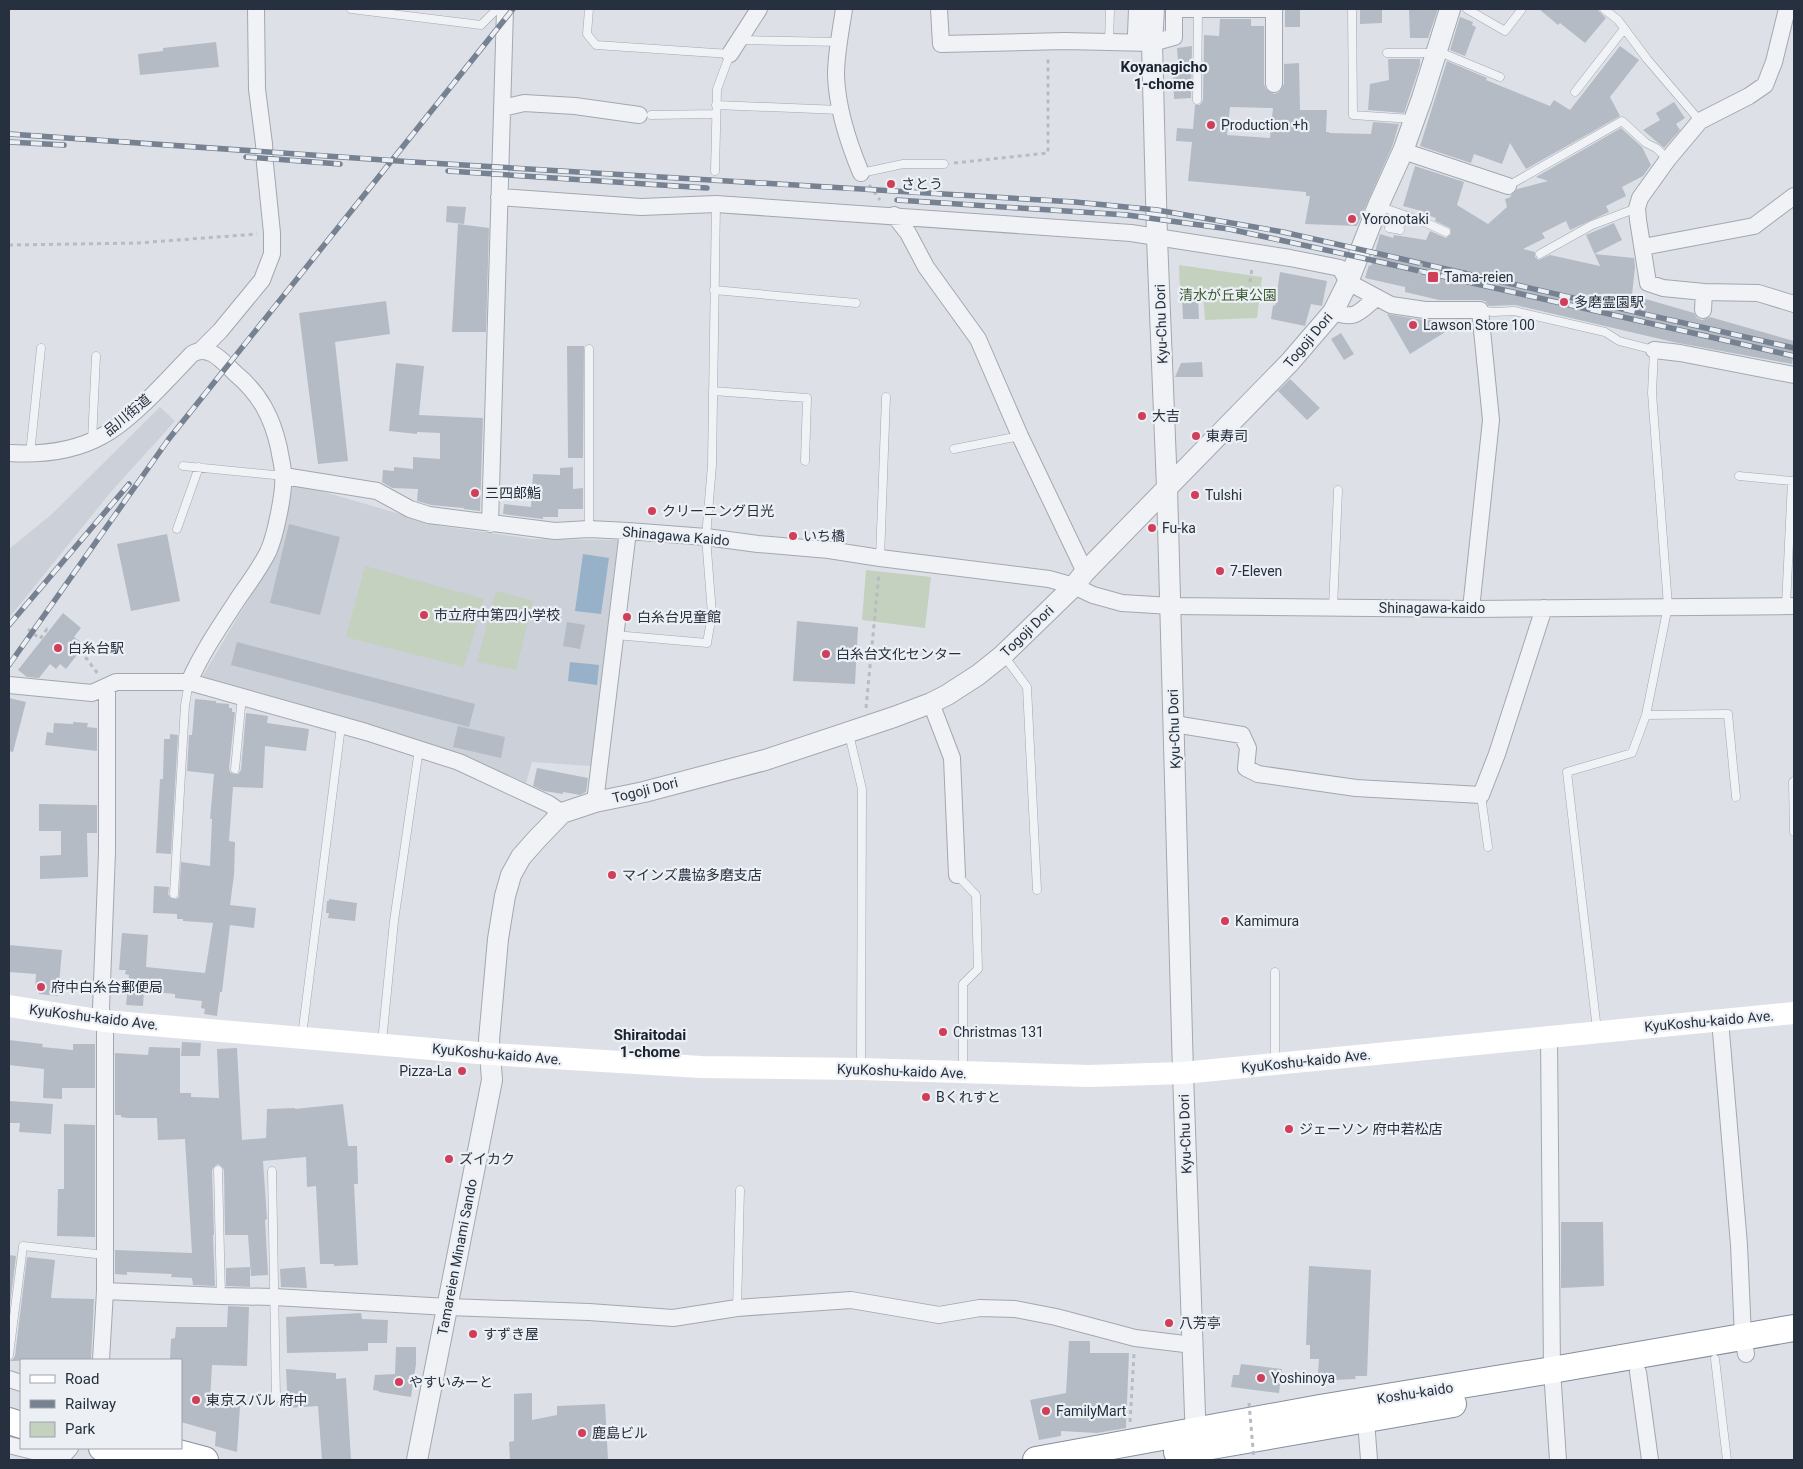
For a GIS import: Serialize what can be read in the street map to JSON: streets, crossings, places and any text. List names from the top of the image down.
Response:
{
  "streets": {
    "highway": ["Koshu-kaido"],
    "main road": ["KyuKoshu-kaido Ave."],
    "street": [
      "Kyu-Chu Dori",
      "Togoji Dori",
      "品川街道",
      "Shinagawa Kaido",
      "Shinagawa-kaido",
      "Tamareien Minami Sando"
    ]
  },
  "crossings": [
    ["Kyu-Chu Dori", "Togoji Dori"],
    ["Kyu-Chu Dori", "Shinagawa-kaido"],
    ["Kyu-Chu Dori", "KyuKoshu-kaido Ave."],
    ["Kyu-Chu Dori", "Koshu-kaido"],
    ["Togoji Dori", "Shinagawa Kaido"],
    ["Togoji Dori", "Shinagawa-kaido"],
    ["Togoji Dori", "KyuKoshu-kaido Ave."],
    ["Togoji Dori", "Tamareien Minami Sando"],
    ["Shinagawa Kaido", "Shinagawa-kaido"],
    ["KyuKoshu-kaido Ave.", "Tamareien Minami Sando"]
  ],
  "districts": ["Koyanagicho 1-chome", "Shiraitodai 1-chome"],
  "parks": ["清水が丘東公園"],
  "places": {
    "other": [
      "Production +h",
      "さとう",
      "Yoronotaki",
      "多磨霊園駅",
      "Lawson Store 100",
      "大吉",
      "東寿司",
      "三四郎鮨",
      "Tulshi",
      "クリーニング日光",
      "Fu-ka",
      "いち橋",
      "7-Eleven",
      "市立府中第四小学校",
      "白糸台児童館",
      "白糸台駅",
      "白糸台文化センター",
      "マインズ農協多磨支店",
      "Kamimura",
      "府中白糸台郵便局",
      "Christmas 131",
      "Pizza-La",
      "Bくれすと",
      "ジェーソン 府中若松店",
      "ズイカク",
      "八芳亭",
      "すずき屋",
      "Yoshinoya",
      "やすいみーと",
      "東京スバル 府中",
      "FamilyMart",
      "鹿島ビル"
    ],
    "transit": ["Tama-reien"]
  },
  "legend": ["Road", "Railway", "Park"]
}
